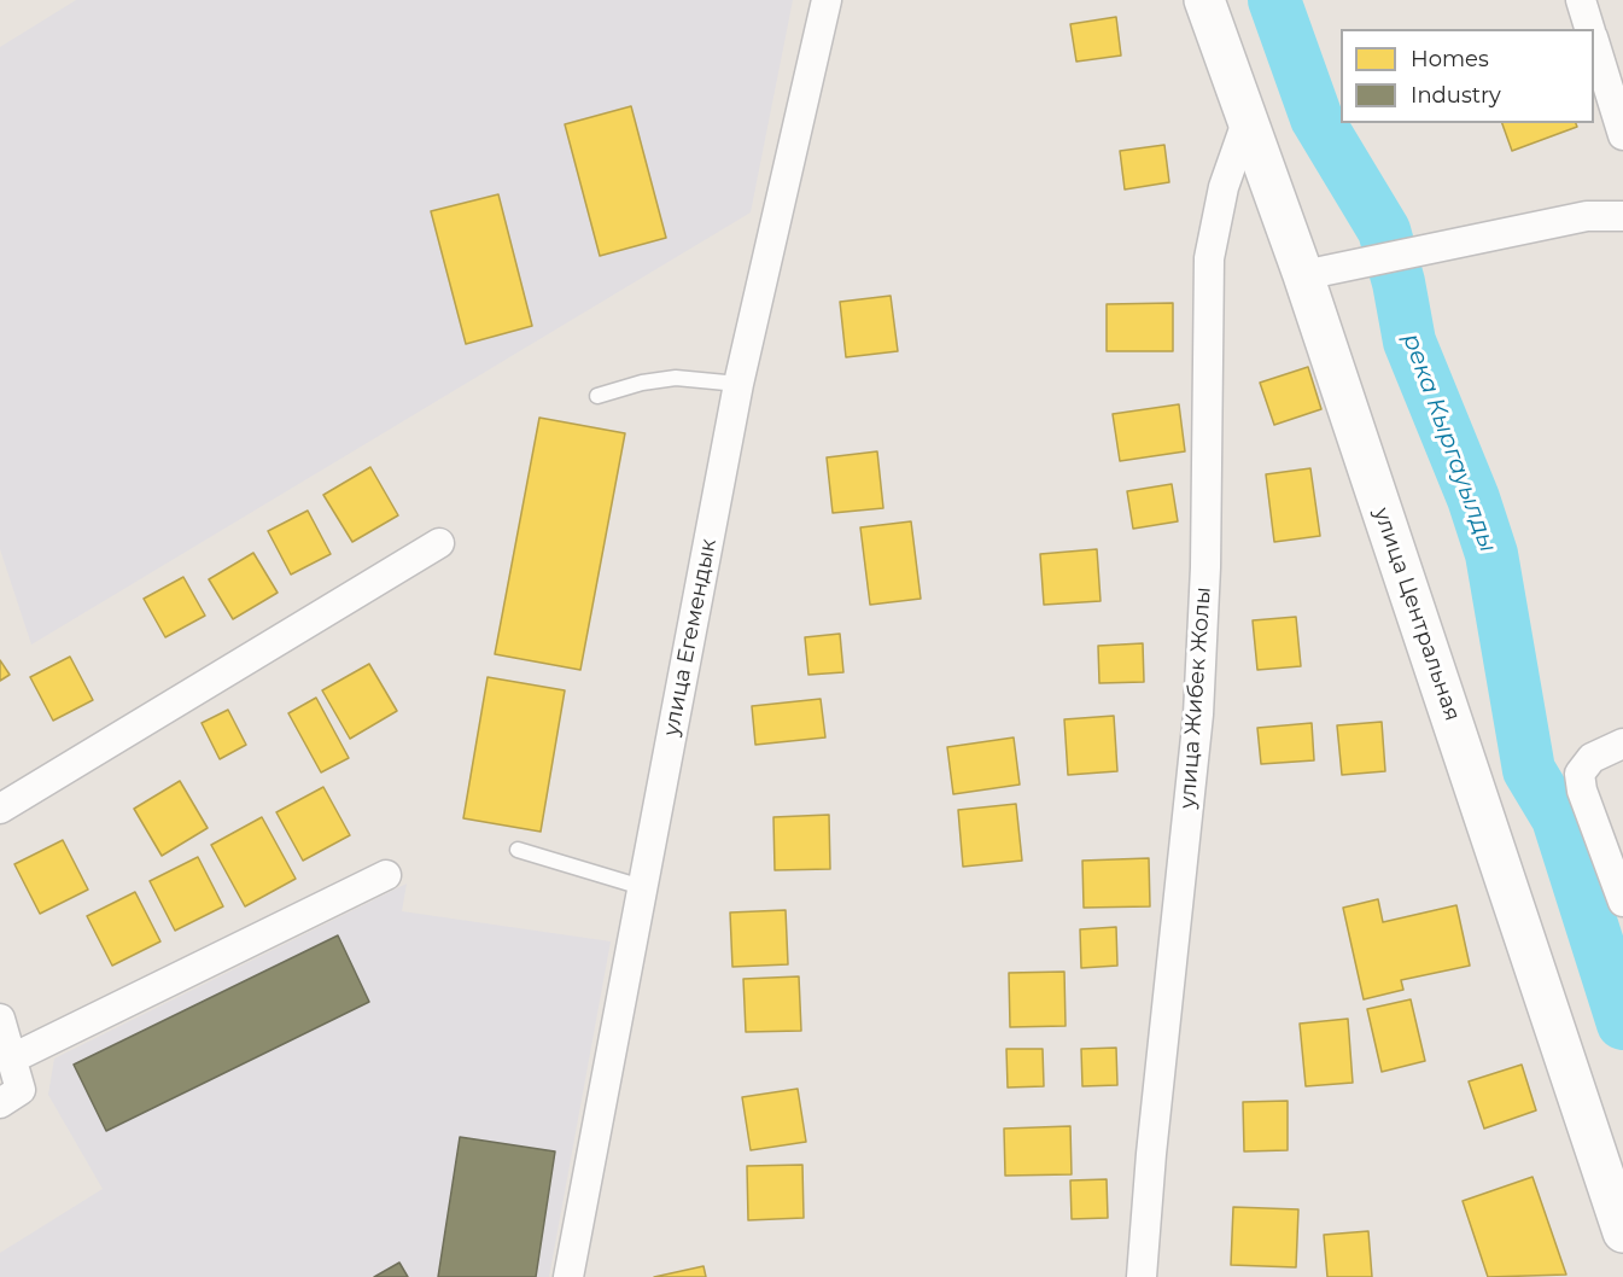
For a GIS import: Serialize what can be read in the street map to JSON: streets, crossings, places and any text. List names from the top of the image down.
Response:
{
  "streets": {
    "main road": ["улица Центральная"],
    "street": ["улица Егемендык", "улица Жибек Жолы"]
  },
  "crossings": [
    ["улица Центральная", "улица Жибек Жолы"]
  ],
  "water": ["река Кыргауылды"],
  "legend": ["Homes", "Industry"]
}
